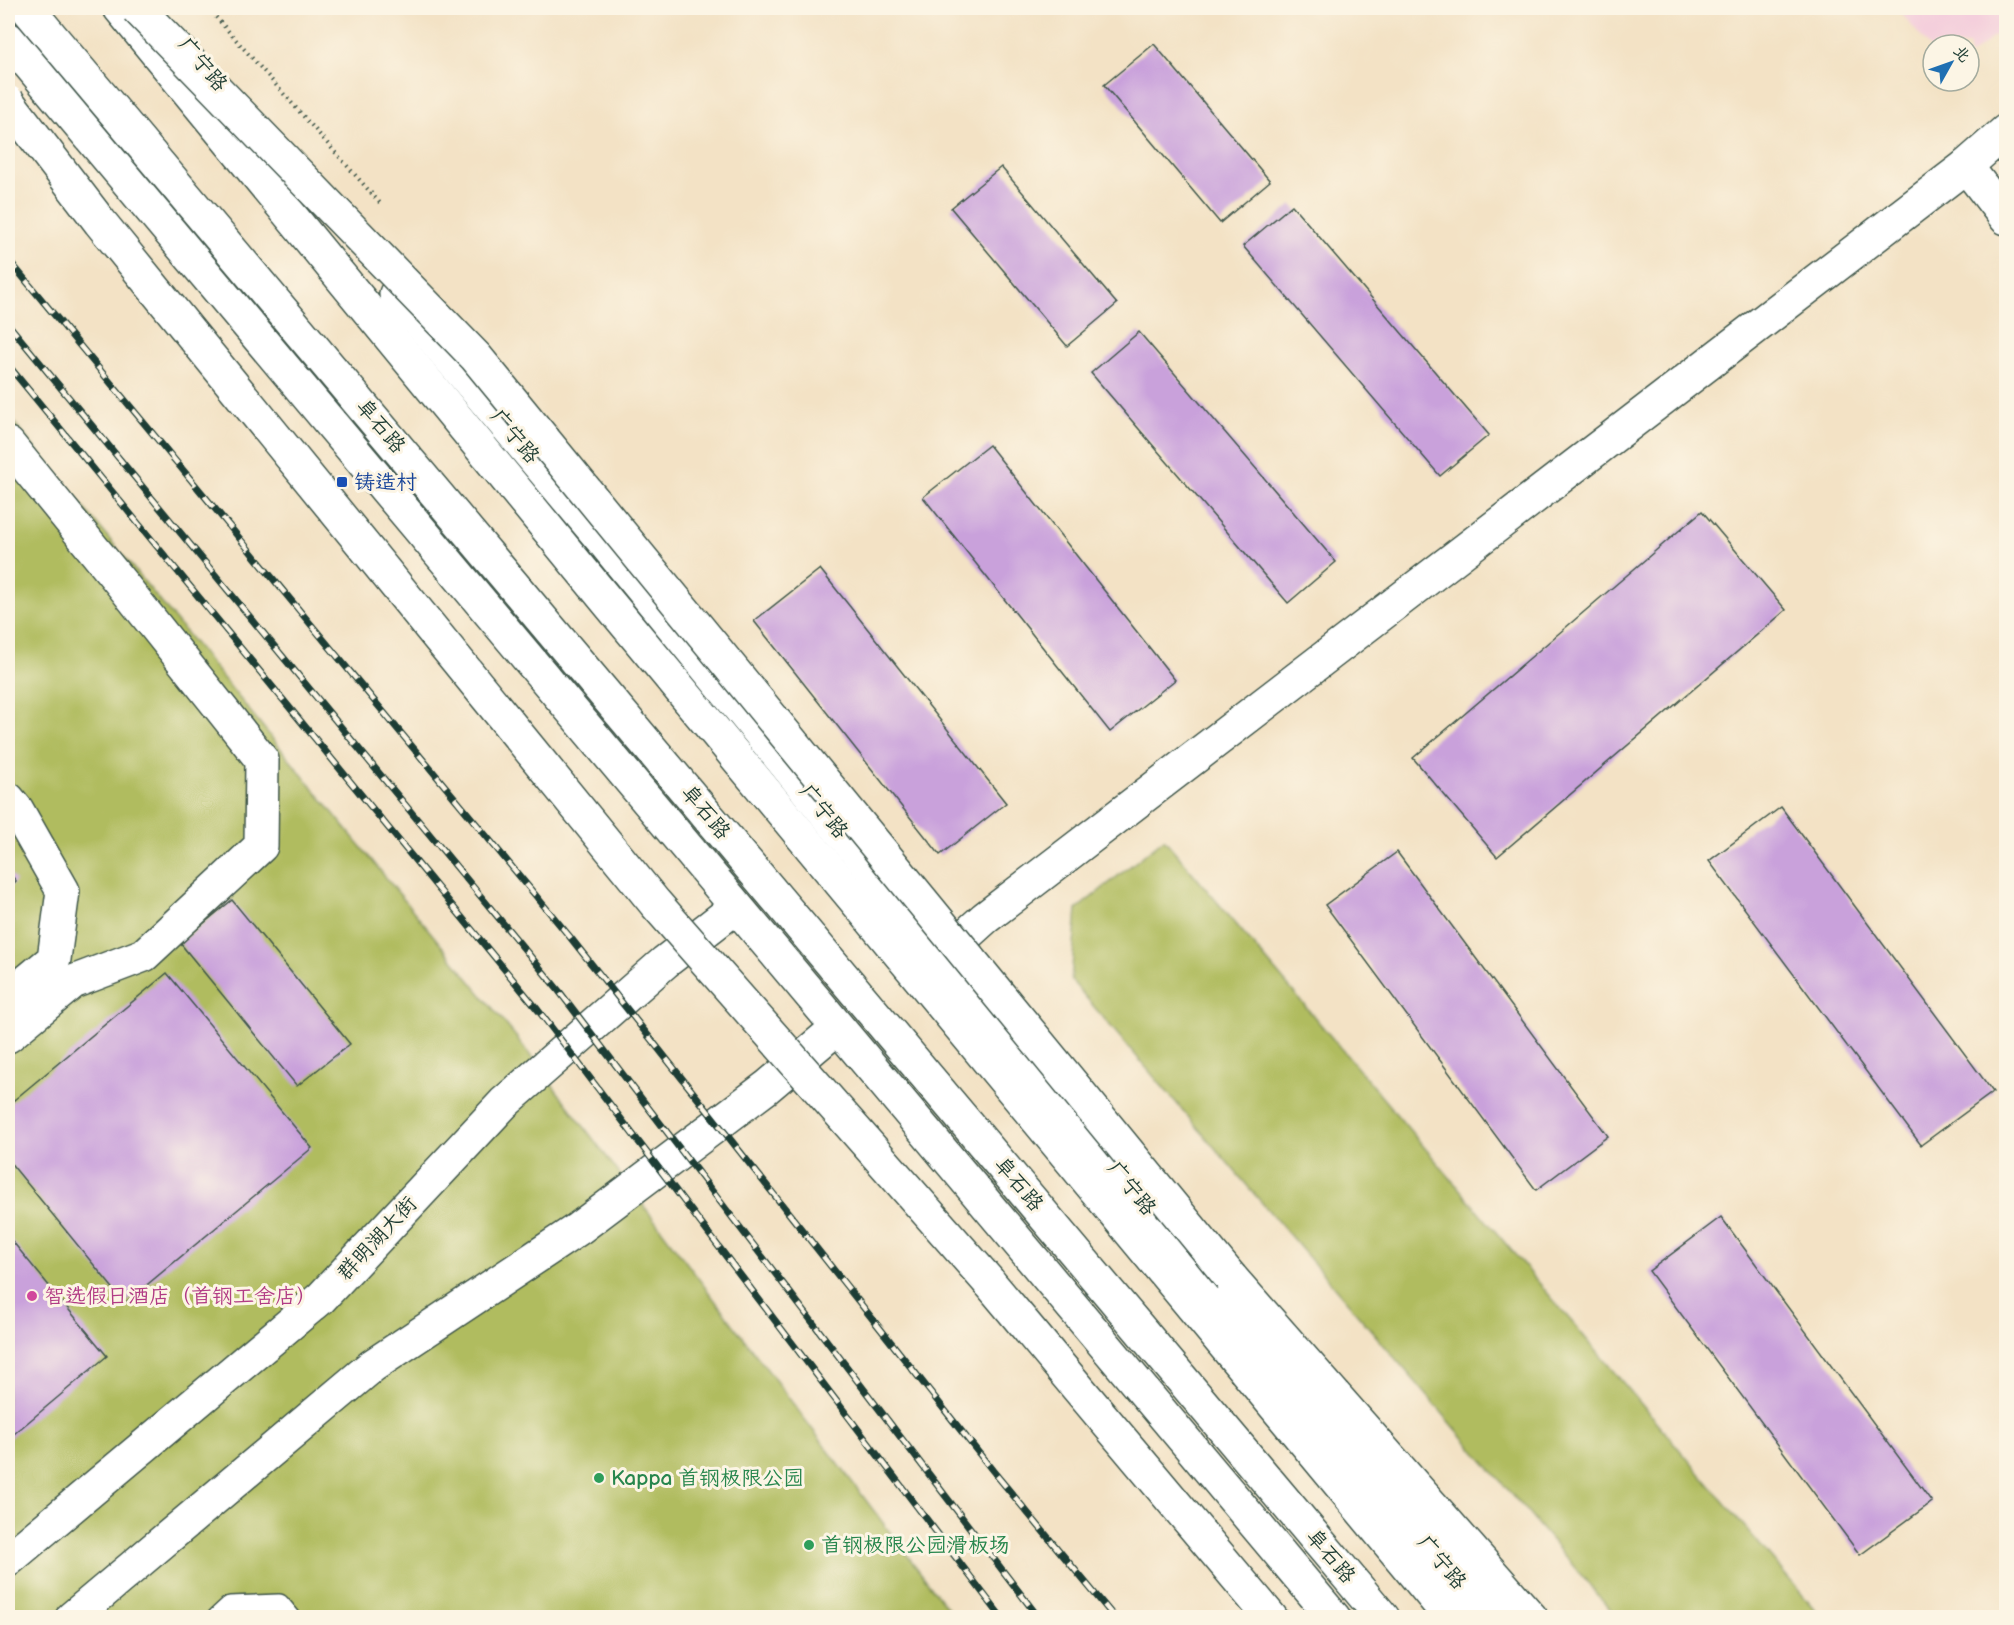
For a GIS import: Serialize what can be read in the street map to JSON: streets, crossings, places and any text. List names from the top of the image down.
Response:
{
  "streets": {
    "main road": ["广宁路", "阜石路", "群明湖大街"]
  },
  "places": {
    "transit": ["铸造村"],
    "other": ["智选假日酒店（首钢工舍店）", "Kappa 首钢极限公园", "首钢极限公园滑板场"]
  },
  "north": "top right"
}
